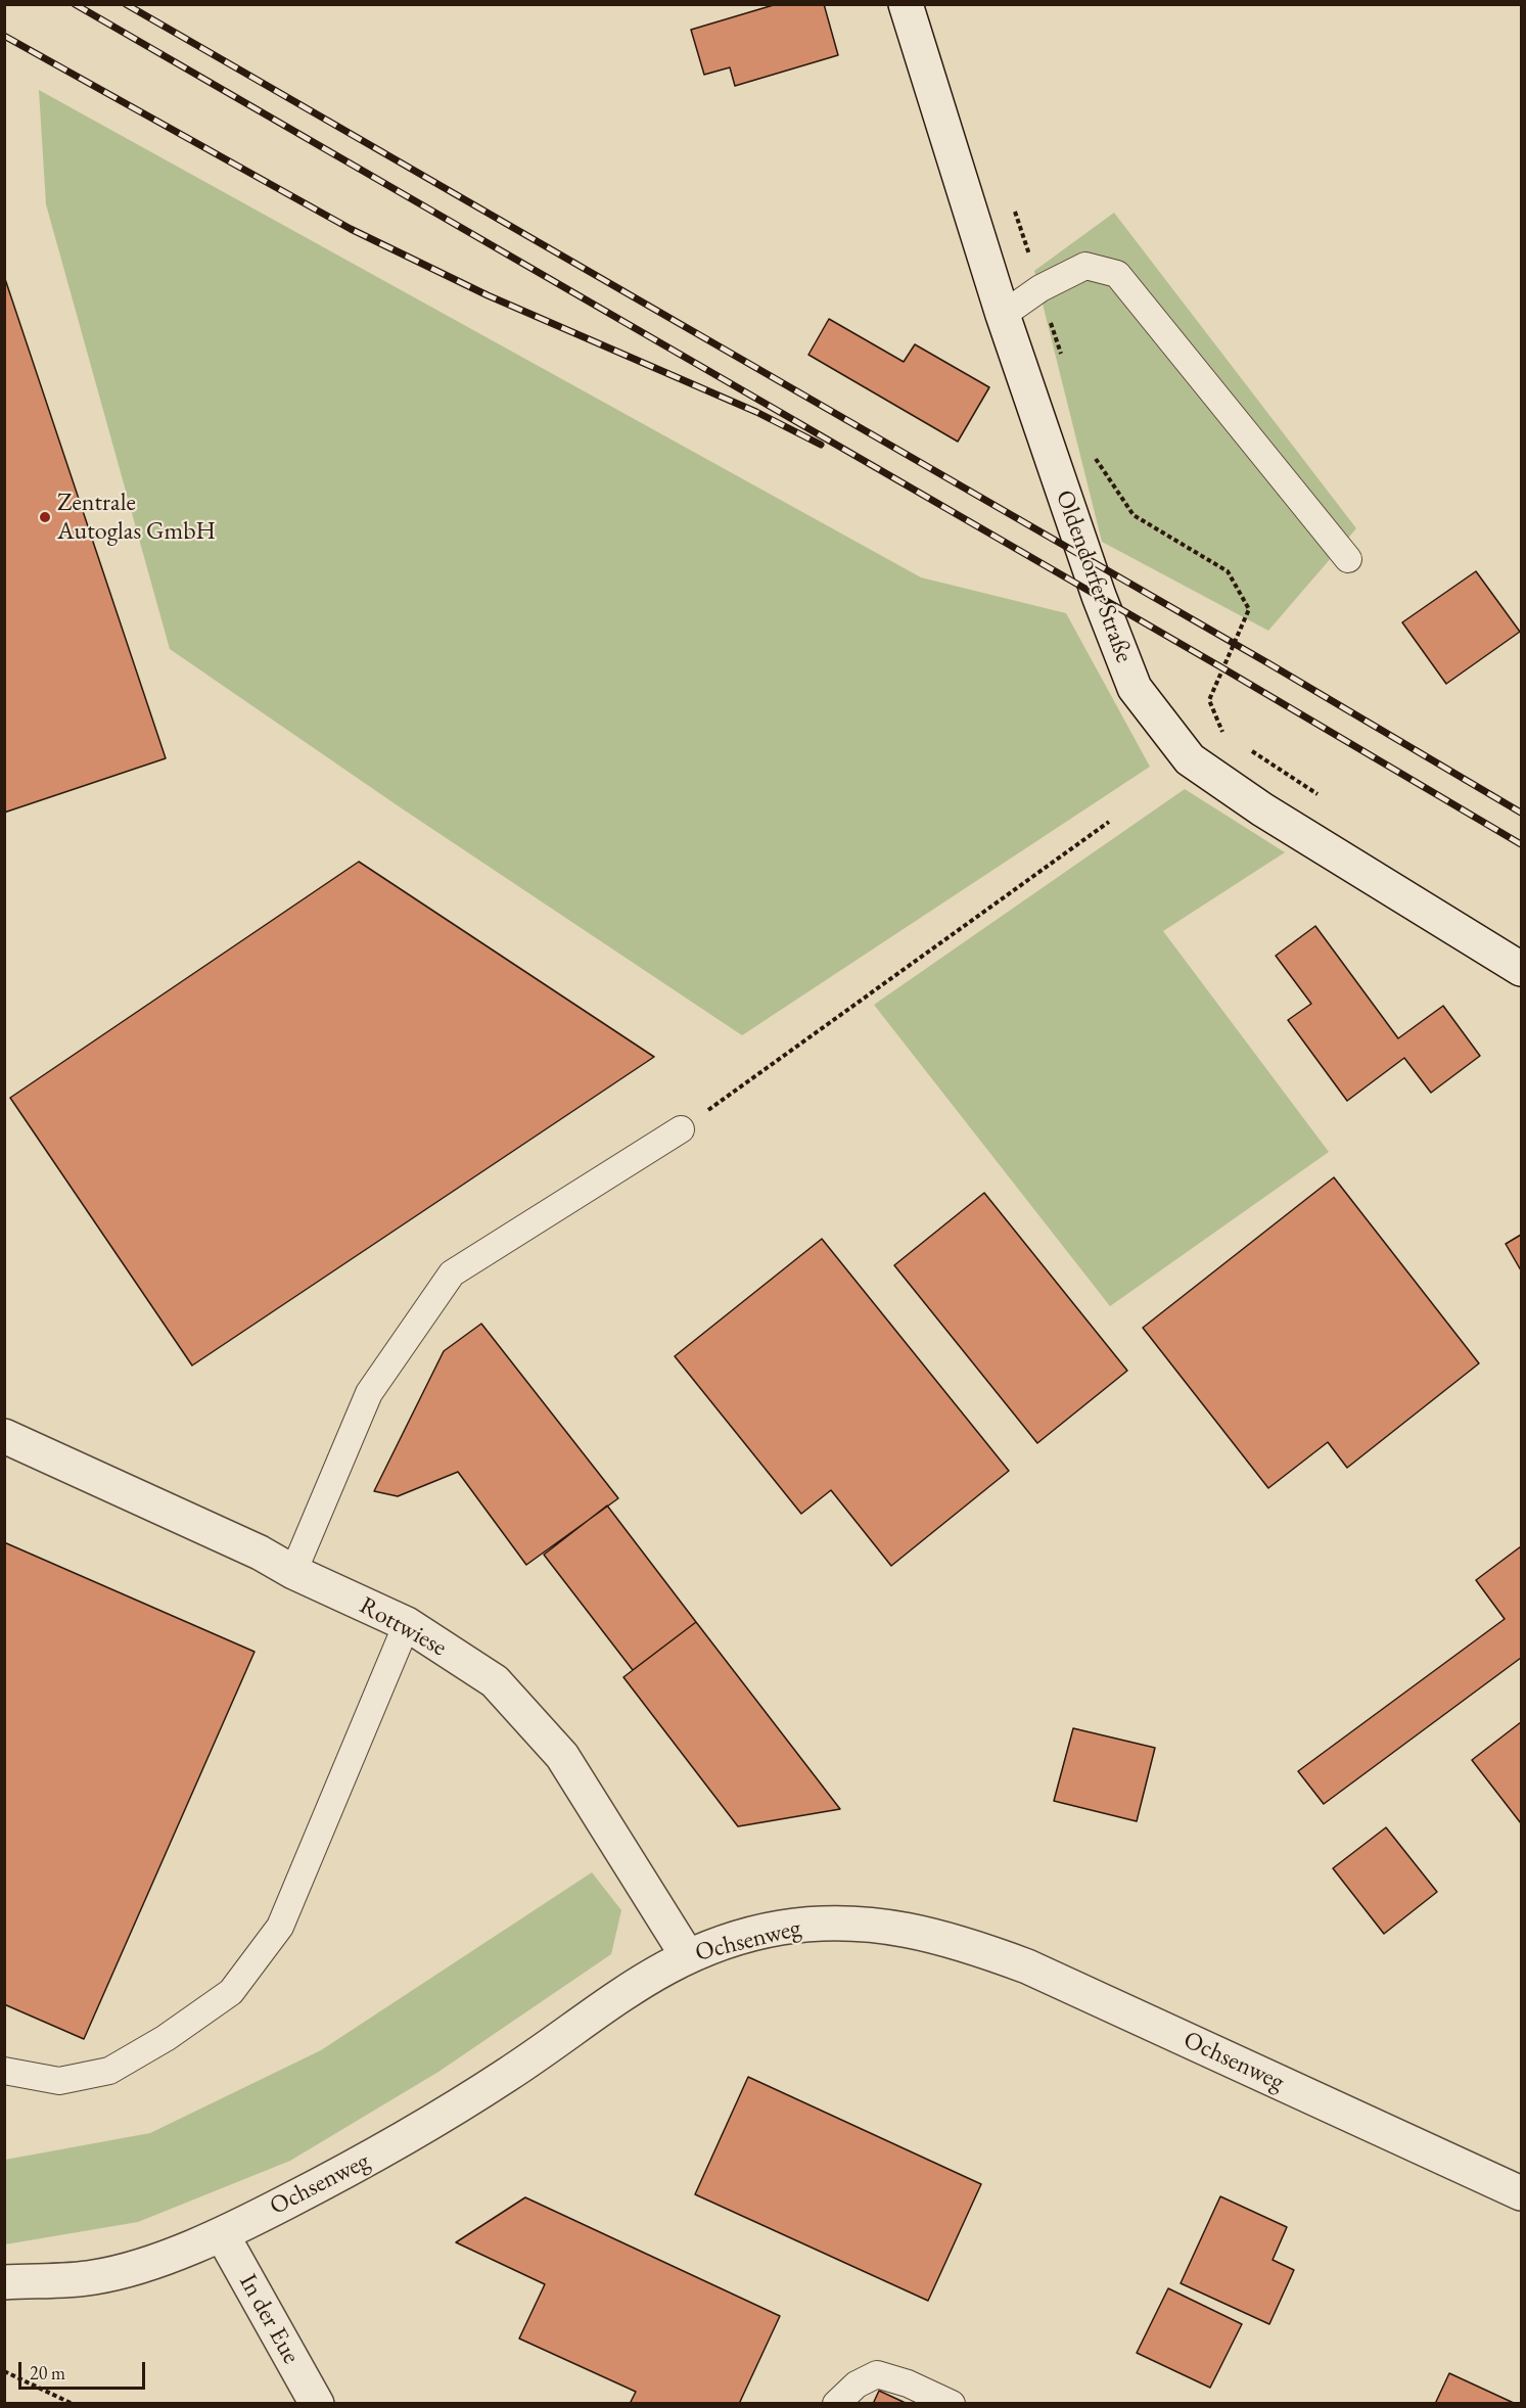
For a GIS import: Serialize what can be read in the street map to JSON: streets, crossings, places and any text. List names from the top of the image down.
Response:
{
  "streets": {
    "street": [
      "Oldendorfer Straße",
      "Rottwiese",
      "Ochsenweg",
      "In der Eue"
    ]
  },
  "crossings": [
    ["Rottwiese", "Ochsenweg"],
    ["Ochsenweg", "In der Eue"]
  ],
  "places": ["Zentrale Autoglas GmbH"],
  "scale_bar": "20 m"
}
